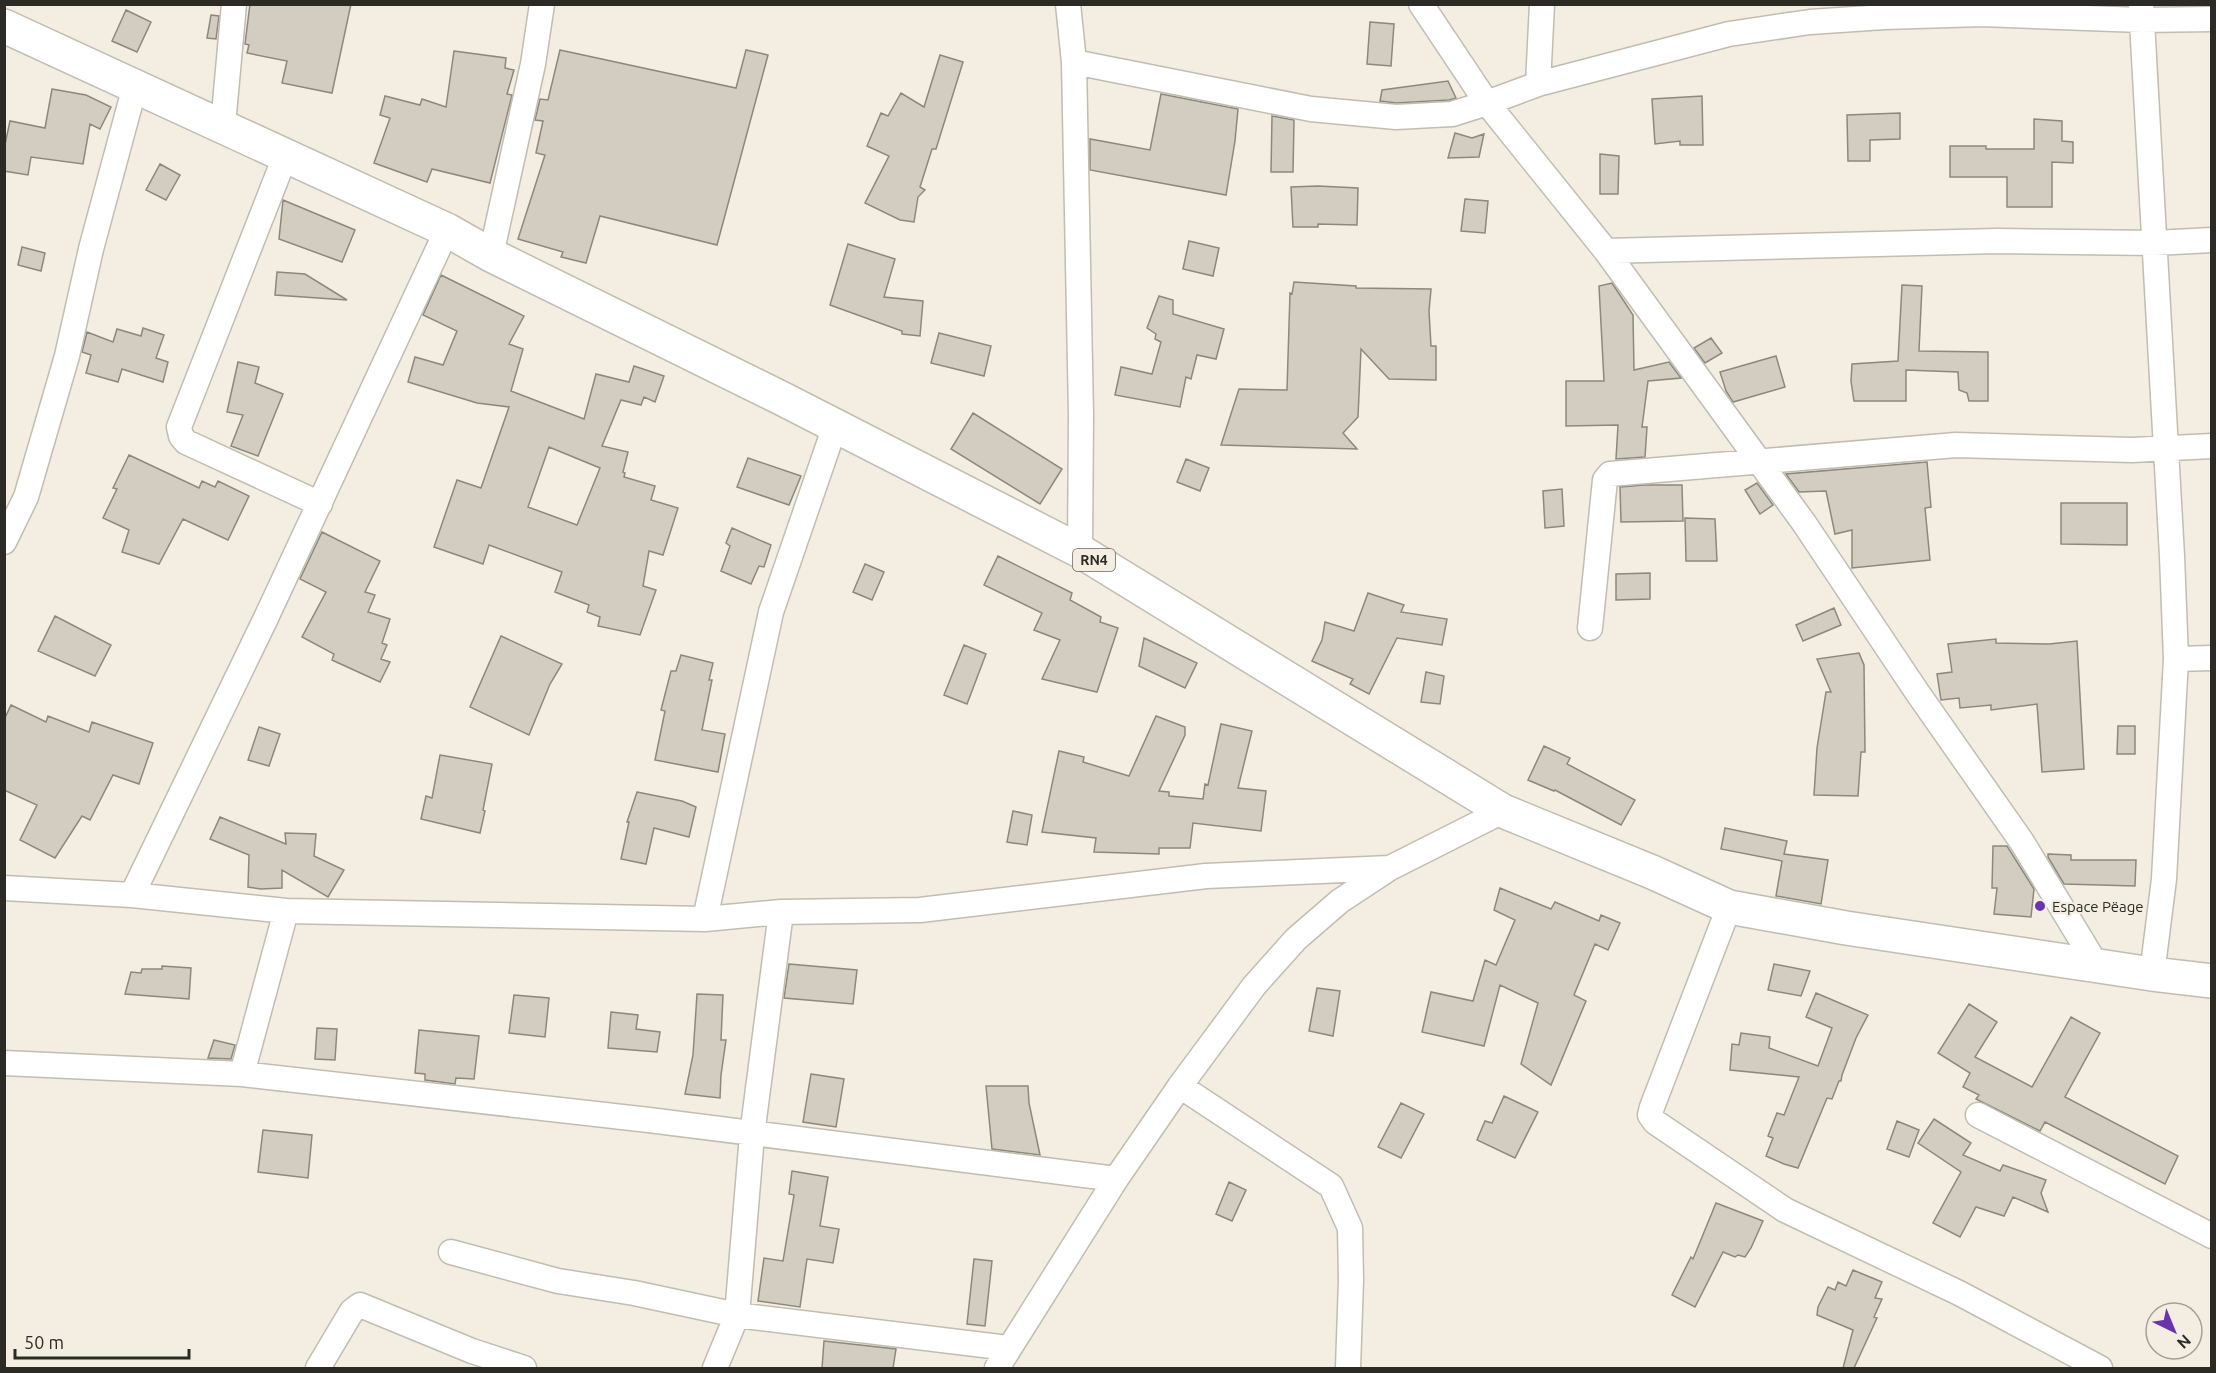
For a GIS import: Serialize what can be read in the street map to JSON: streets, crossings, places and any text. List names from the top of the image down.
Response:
{
  "streets": {
    "highway": ["RN4"]
  },
  "places": ["Espace Pëage"],
  "scale_bar": "50 m",
  "north": "bottom right"
}
